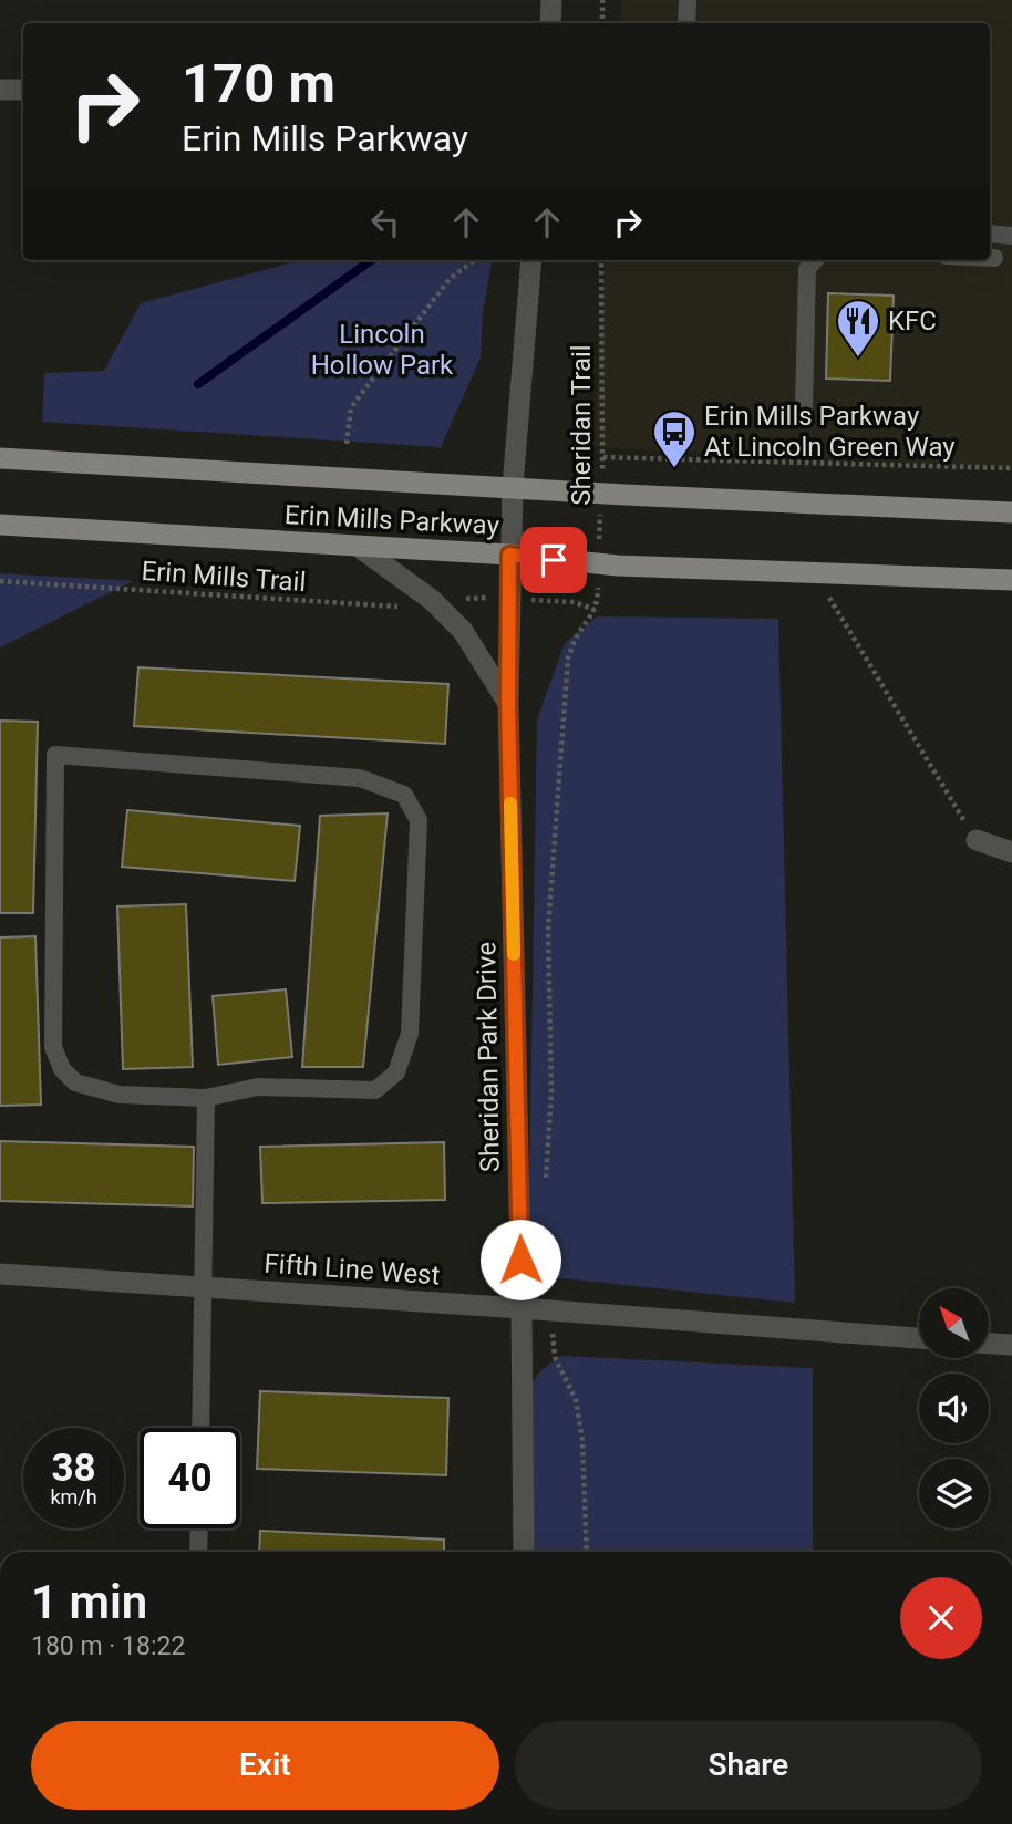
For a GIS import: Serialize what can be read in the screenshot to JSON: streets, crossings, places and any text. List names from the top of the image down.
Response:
{
  "streets": {
    "main road": ["Erin Mills Parkway"],
    "street": ["Sheridan Park Drive", "Fifth Line West"],
    "path": ["Sheridan Trail", "Erin Mills Trail"]
  },
  "crossings": [
    ["Sheridan Trail", "Erin Mills Parkway"],
    ["Erin Mills Parkway", "Sheridan Park Drive"],
    ["Sheridan Park Drive", "Fifth Line West"]
  ],
  "parks": ["Lincoln Hollow Park"],
  "places": {
    "restaurant": ["KFC"],
    "bus stop": ["Erin Mills Parkway At Lincoln Green Way"]
  },
  "north": "top left",
  "page": {
    "turn": ["170 m", "Erin Mills Parkway"],
    "speed": "38 km/h",
    "limit": "40",
    "heading": ["1 min", "180 m · 18:22"],
    "buttons": ["Exit", "Share"]
  }
}
